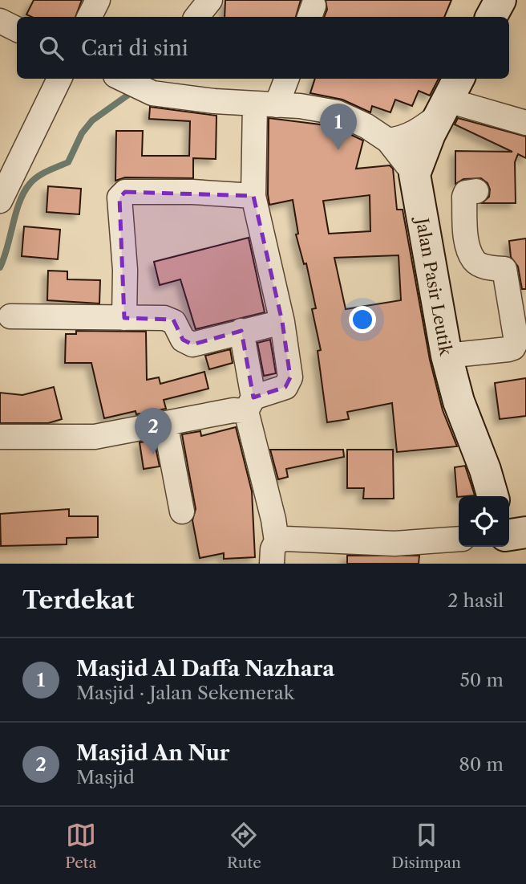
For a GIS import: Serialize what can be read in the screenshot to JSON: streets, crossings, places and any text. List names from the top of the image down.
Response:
{
  "streets": {
    "street": ["Jalan Pasir Leutik"]
  },
  "page": {
    "search": "Cari di sini",
    "pins": ["1", "2"],
    "heading": ["Terdekat", "2 hasil"],
    "list": [
      {
        "mark": "1",
        "name": "Masjid Al Daffa Nazhara",
        "note": "Masjid · Jalan Sekemerak",
        "value": "50 m"
      },
      {
        "mark": "2",
        "name": "Masjid An Nur",
        "note": "Masjid",
        "value": "80 m"
      }
    ],
    "nav": ["Peta", "Rute", "Disimpan"]
  }
}
